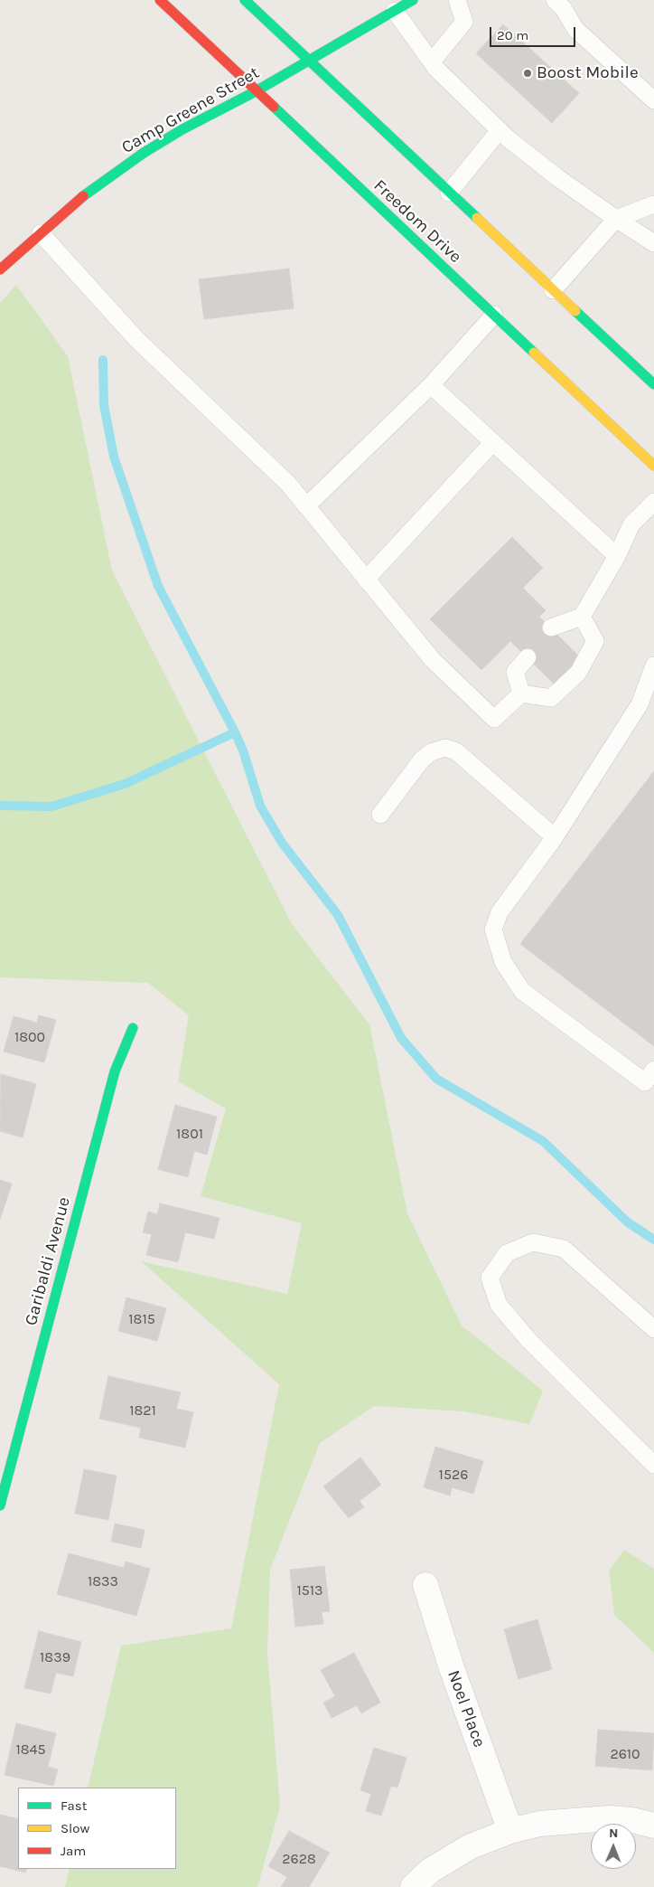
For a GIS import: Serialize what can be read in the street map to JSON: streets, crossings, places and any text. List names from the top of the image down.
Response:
{
  "streets": {
    "main road": ["Camp Greene Street", "Freedom Drive", "Garibaldi Avenue"],
    "street": ["Noel Place"]
  },
  "crossings": [
    ["Camp Greene Street", "Freedom Drive"]
  ],
  "places": ["Boost Mobile"],
  "house_numbers": [
    "1800",
    "1801",
    "1815",
    "1821",
    "1526",
    "1833",
    "1513",
    "1839",
    "1845",
    "2610",
    "2628"
  ],
  "legend": ["Fast", "Slow", "Jam"],
  "scale_bar": "20 m",
  "north": "top"
}
